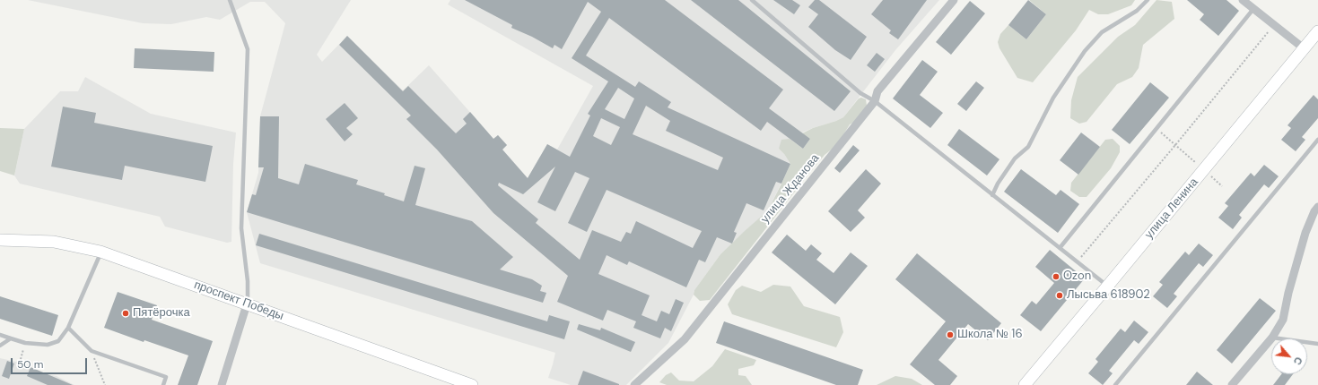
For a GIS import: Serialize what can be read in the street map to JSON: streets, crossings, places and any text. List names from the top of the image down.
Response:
{
  "streets": {
    "street": ["улица Жданова", "улица Ленина", "проспект Победы"]
  },
  "places": [
    "Ozon",
    "Лысьва 618902",
    "Пятёрочка",
    "Школа № 16"
  ],
  "scale_bar": "50 m",
  "north": "bottom right"
}
